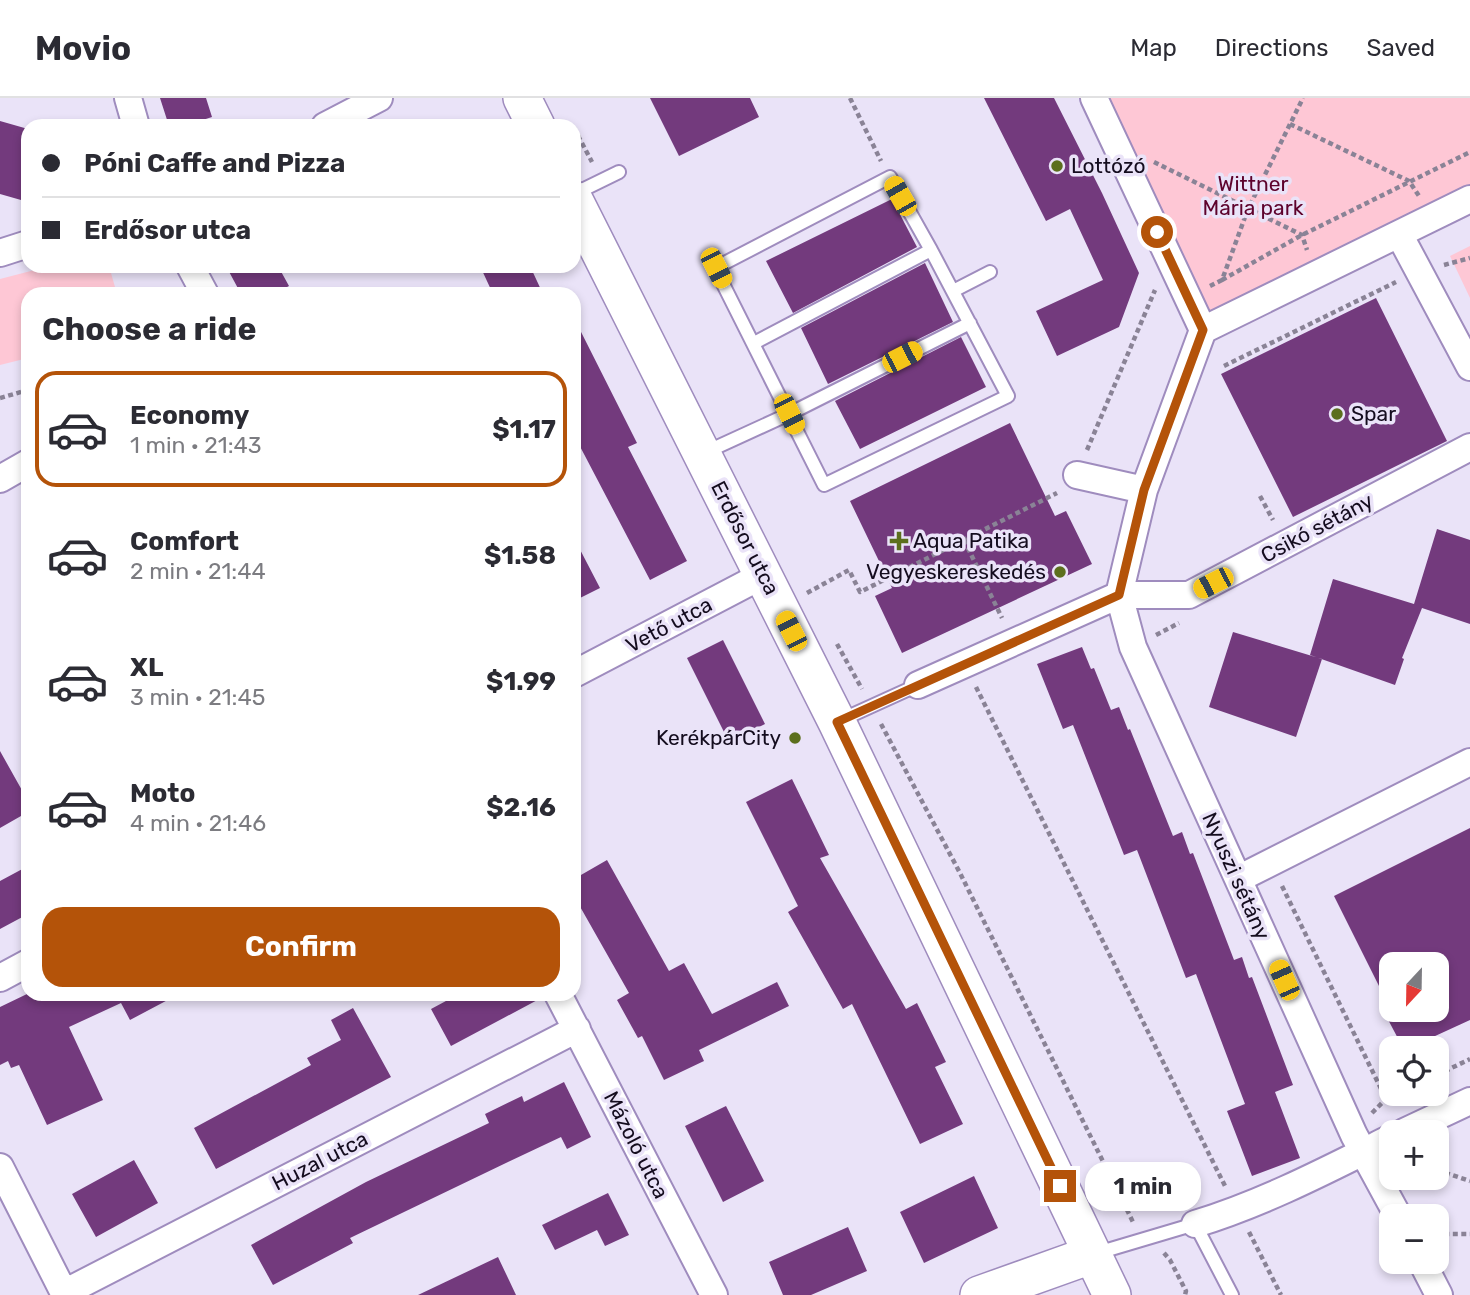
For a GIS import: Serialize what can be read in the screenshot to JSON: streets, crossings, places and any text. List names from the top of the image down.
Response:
{
  "streets": {
    "street": [
      "Csikó sétány",
      "Erdősor utca",
      "Vető utca",
      "Nyuszi sétány",
      "Mázoló utca",
      "Huzal utca"
    ]
  },
  "crossings": [
    ["Csikó sétány", "Erdősor utca"],
    ["Csikó sétány", "Nyuszi sétány"],
    ["Erdősor utca", "Vető utca"],
    ["Mázoló utca", "Huzal utca"]
  ],
  "parks": ["Wittner Mária park"],
  "places": {
    "other": [
      "Lottózó",
      "Spar",
      "Vegyeskereskedés",
      "KerékpárCity"
    ],
    "health": ["Aqua Patika"]
  },
  "north": "bottom",
  "page": {
    "header": "Movio",
    "nav": ["Map", "Directions", "Saved"],
    "banner": ["Póni Caffe and Pizza", "Erdősor utca"],
    "heading": "Choose a ride",
    "list": [
      {
        "name": "Economy",
        "note": "1 min · 21:43",
        "value": "$1.17"
      },
      {
        "name": "Comfort",
        "note": "2 min · 21:44",
        "value": "$1.58"
      },
      {
        "name": "XL",
        "note": "3 min · 21:45",
        "value": "$1.99"
      },
      {
        "name": "Moto",
        "note": "4 min · 21:46",
        "value": "$2.16"
      }
    ],
    "buttons": "Confirm",
    "map_buttons": ["+", "−"],
    "bubble": "1 min"
  }
}
